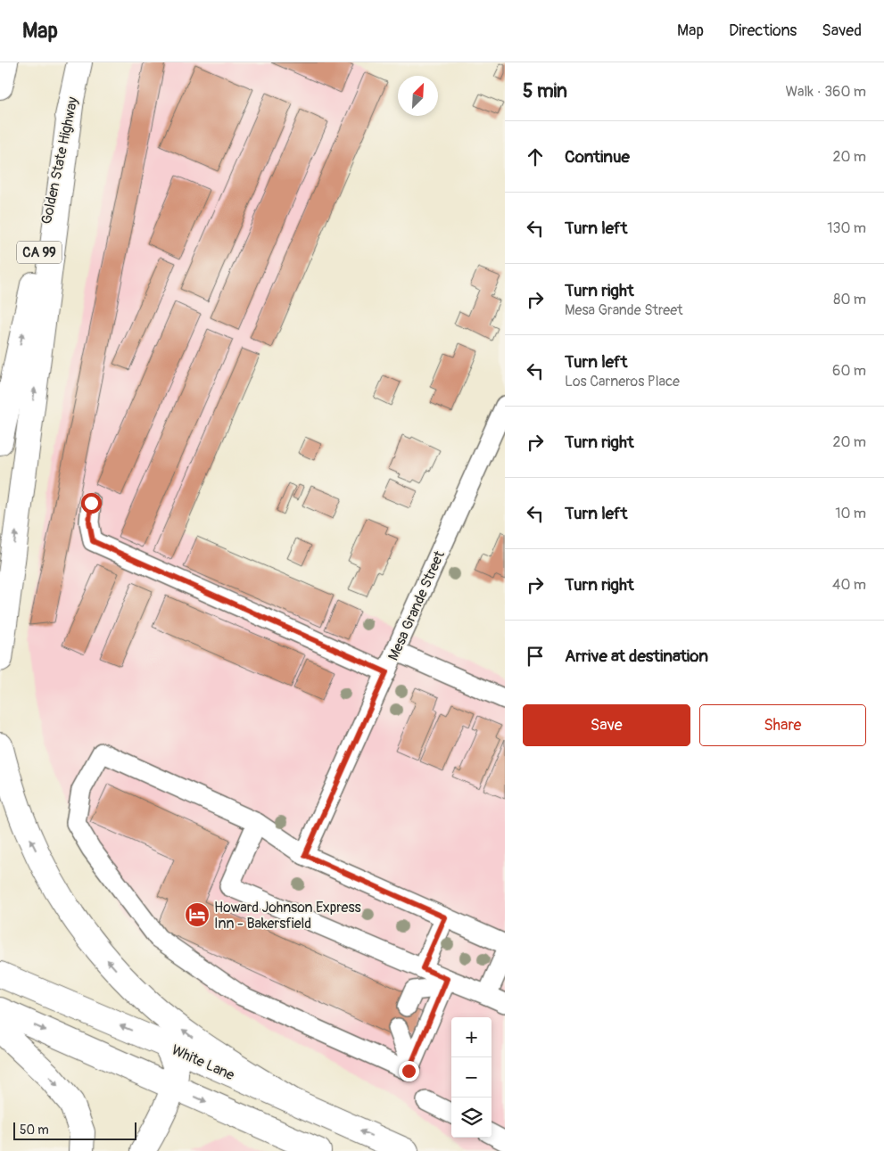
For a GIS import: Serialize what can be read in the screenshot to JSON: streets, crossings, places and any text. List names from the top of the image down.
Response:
{
  "streets": {
    "main road": ["Golden State Highway", "CA 99", "White Lane"],
    "street": ["Mesa Grande Street"]
  },
  "places": {
    "hotel": ["Howard Johnson Express Inn - Bakersfield"]
  },
  "scale_bar": "50 m",
  "north": "top right",
  "page": {
    "header": "Map",
    "nav": ["Map", "Directions", "Saved"],
    "heading": ["5 min", "Walk · 360 m"],
    "list": [
      ["Continue", "20 m"],
      ["Turn left", "130 m"],
      ["Turn right", "Mesa Grande Street", "80 m"],
      ["Turn left", "Los Carneros Place", "60 m"],
      ["Turn right", "20 m"],
      ["Turn left", "10 m"],
      ["Turn right", "40 m"],
      "Arrive at destination"
    ],
    "buttons": ["Save", "Share"],
    "map_buttons": ["+", "−"],
    "scale": "50 m"
  }
}
